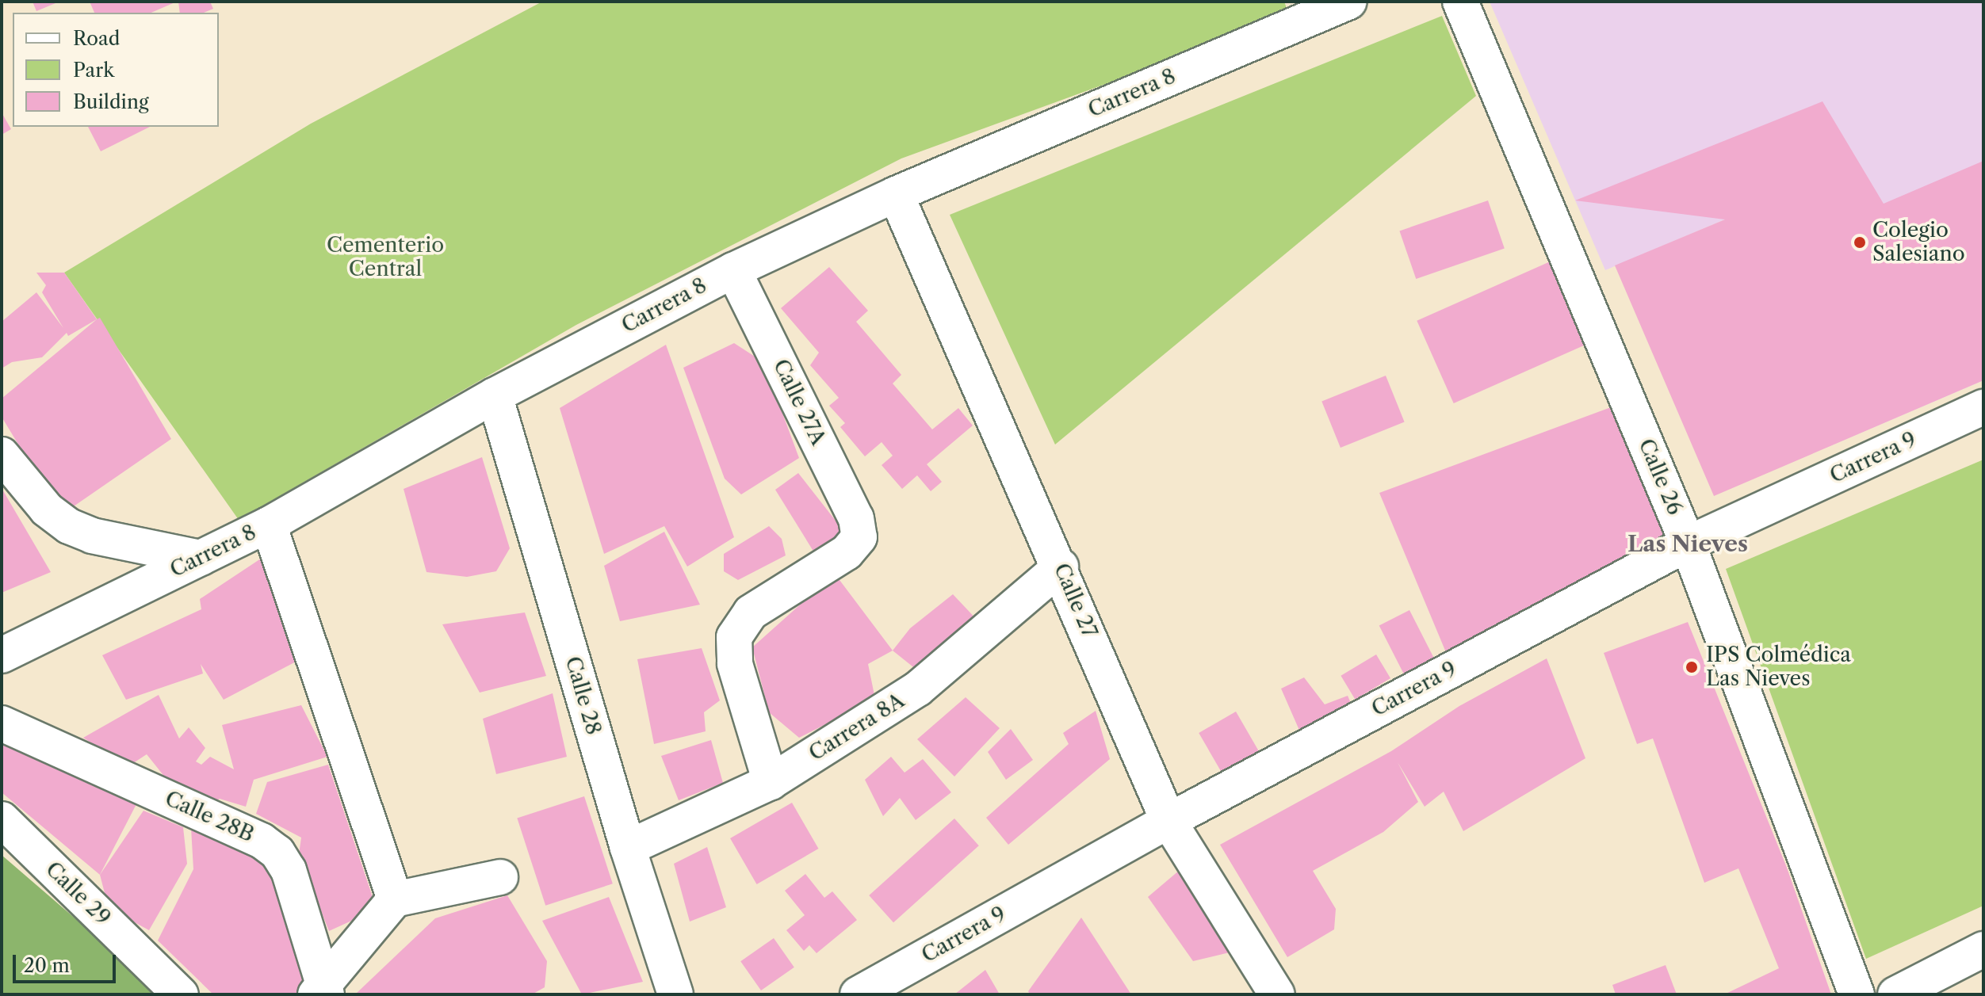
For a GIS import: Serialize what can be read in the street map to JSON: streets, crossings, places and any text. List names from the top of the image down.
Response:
{
  "streets": {
    "street": [
      "Carrera 8",
      "Calle 27A",
      "Carrera 9",
      "Calle 26",
      "Calle 27",
      "Calle 28",
      "Carrera 8A",
      "Calle 28B",
      "Calle 29"
    ]
  },
  "crossings": [
    ["Carrera 8", "Calle 27A"],
    ["Carrera 8", "Calle 27"],
    ["Carrera 8", "Calle 28"],
    ["Calle 27A", "Carrera 8A"],
    ["Carrera 9", "Calle 26"],
    ["Carrera 9", "Calle 27"],
    ["Calle 27", "Carrera 8A"],
    ["Calle 28", "Carrera 8A"]
  ],
  "districts": ["Las Nieves"],
  "parks": ["Cementerio Central"],
  "places": ["Colegio Salesiano", "IPS Colmédica Las Nieves"],
  "legend": ["Road", "Park", "Building"],
  "scale_bar": "20 m"
}
